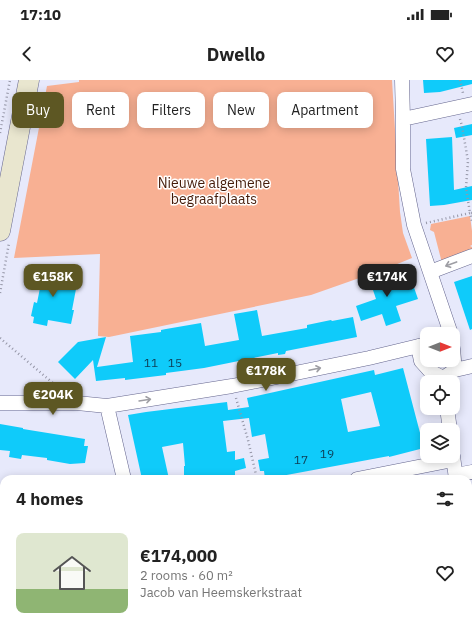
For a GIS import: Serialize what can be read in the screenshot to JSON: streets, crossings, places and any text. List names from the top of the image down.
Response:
{
  "parks": ["Nieuwe algemene begraafplaats"],
  "house_numbers": [
    "11",
    "15",
    "19",
    "17"
  ],
  "north": "right",
  "page": {
    "status": "17:10",
    "header": "Dwello",
    "chip": [
      "Buy",
      "Rent",
      "Filters",
      "New",
      "Apartment"
    ],
    "price": [
      "€158K",
      "€174K",
      "€178K",
      "€204K"
    ],
    "heading": "4 homes",
    "list": [
      {
        "name": "€174,000",
        "note": "2 rooms · 60 m² · Jacob van Heemskerkstraat"
      }
    ]
  }
}
